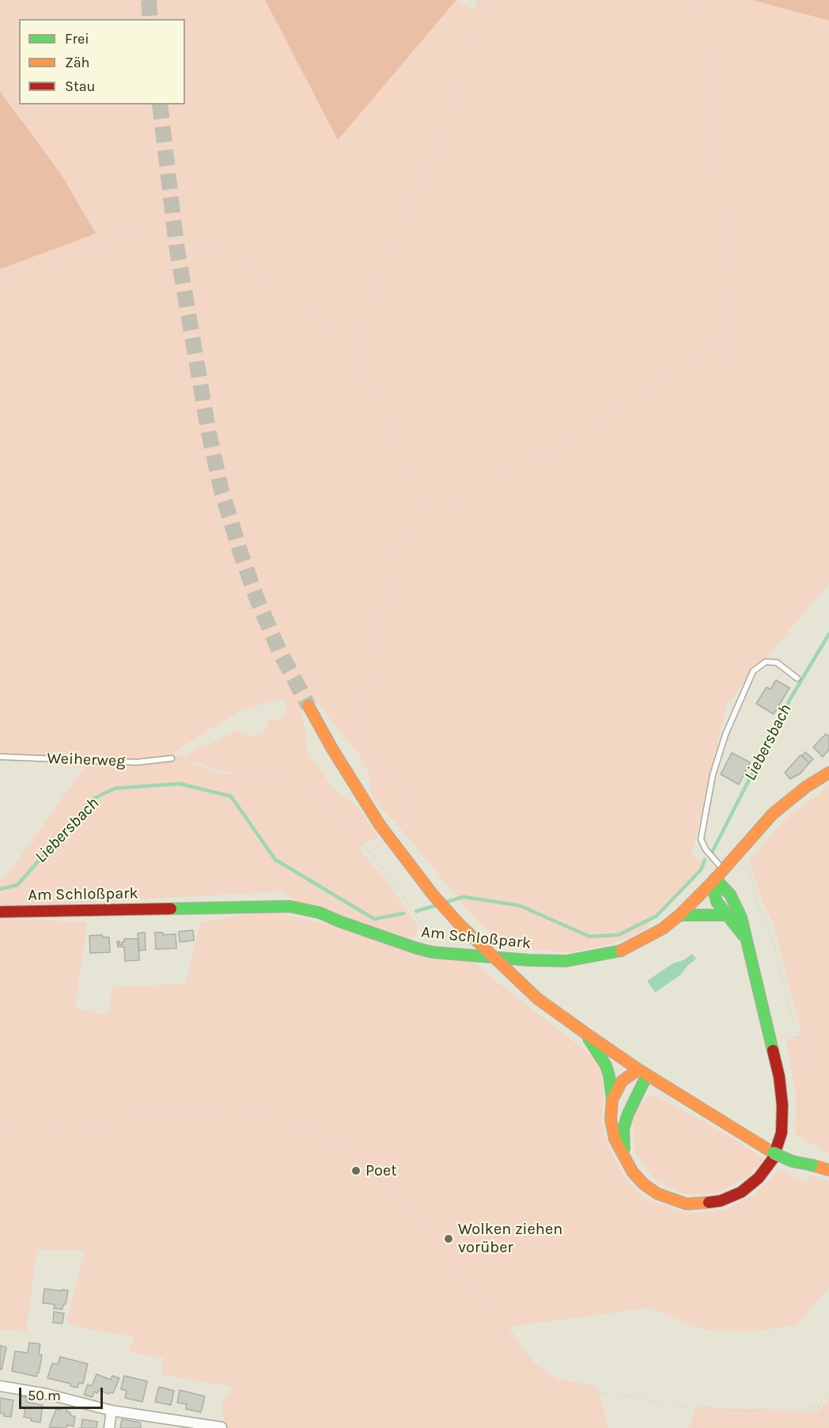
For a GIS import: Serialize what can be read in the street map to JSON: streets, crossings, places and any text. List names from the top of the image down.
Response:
{
  "streets": {
    "main road": ["Am Schloßpark"],
    "lane": ["Weiherweg"]
  },
  "water": ["Liebersbach"],
  "places": ["Poet", "Wolken ziehen vorüber"],
  "legend": ["Frei", "Zäh", "Stau"],
  "scale_bar": "50 m"
}
